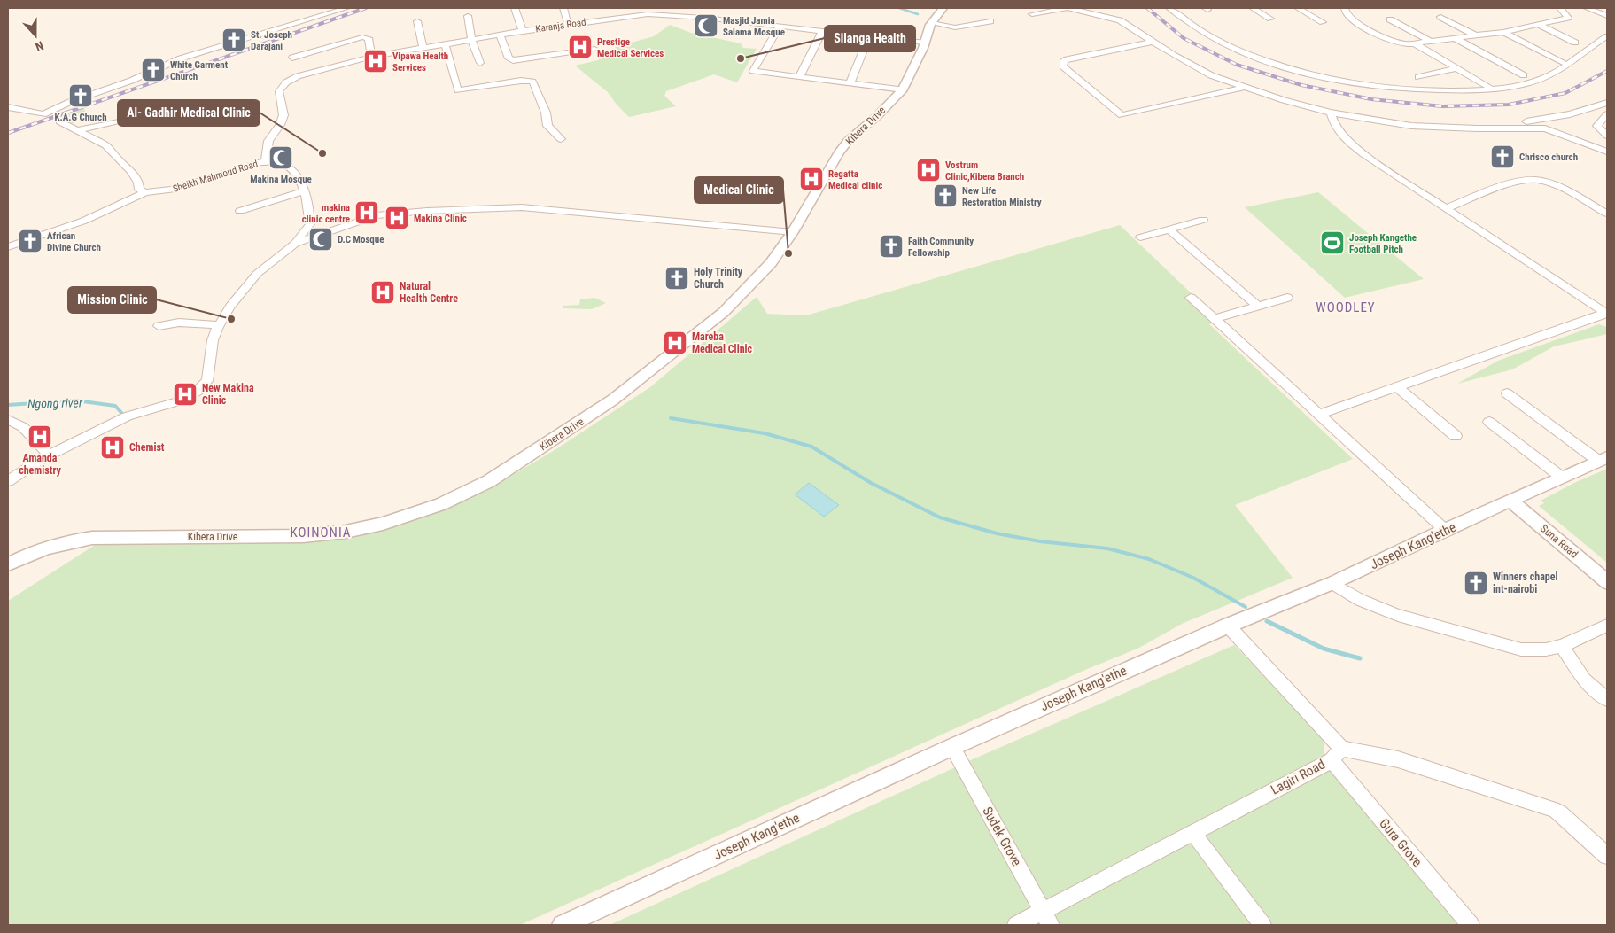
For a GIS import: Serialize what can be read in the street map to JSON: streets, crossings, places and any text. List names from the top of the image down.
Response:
{
  "streets": {
    "street": [
      "Karanja Road",
      "Kibera Drive",
      "Sheikh Mahmoud Road",
      "Suna Road",
      "Joseph Kang'ethe",
      "Lagiri Road",
      "Sudek Grove",
      "Gura Grove"
    ]
  },
  "crossings": [
    ["Karanja Road", "Kibera Drive"],
    ["Karanja Road", "Sheikh Mahmoud Road"],
    ["Suna Road", "Joseph Kang'ethe"],
    ["Joseph Kang'ethe", "Sudek Grove"],
    ["Joseph Kang'ethe", "Gura Grove"],
    ["Lagiri Road", "Sudek Grove"],
    ["Lagiri Road", "Gura Grove"]
  ],
  "districts": ["WOODLEY", "KOINONIA"],
  "water": ["Ngong river"],
  "places": {
    "mosque": ["Masjid Jamia Salama Mosque", "Makina Mosque", "D.C Mosque"],
    "church": [
      "St. Joseph Darajani",
      "White Garment Church",
      "K.A.G Church",
      "Chrisco church",
      "New Life Restoration Ministry",
      "African Divine Church",
      "Faith Community Fellowship",
      "Holy Trinity Church",
      "Winners chapel int-nairobi"
    ],
    "hospital": [
      "Prestige Medical Services",
      "Vipawa Health Services",
      "Vostrum Clinic,Kibera Branch",
      "Regatta Medical clinic",
      "makina clinic centre",
      "Makina Clinic",
      "Natural Health Centre",
      "Mareba Medical Clinic",
      "New Makina Clinic",
      "Amanda chemistry",
      "Chemist"
    ],
    "other": [
      "Silanga Health",
      "Al- Gadhir Medical Clinic",
      "Medical Clinic",
      "Mission Clinic"
    ],
    "sports": ["Joseph Kangethe Football Pitch"]
  },
  "north": "bottom"
}
